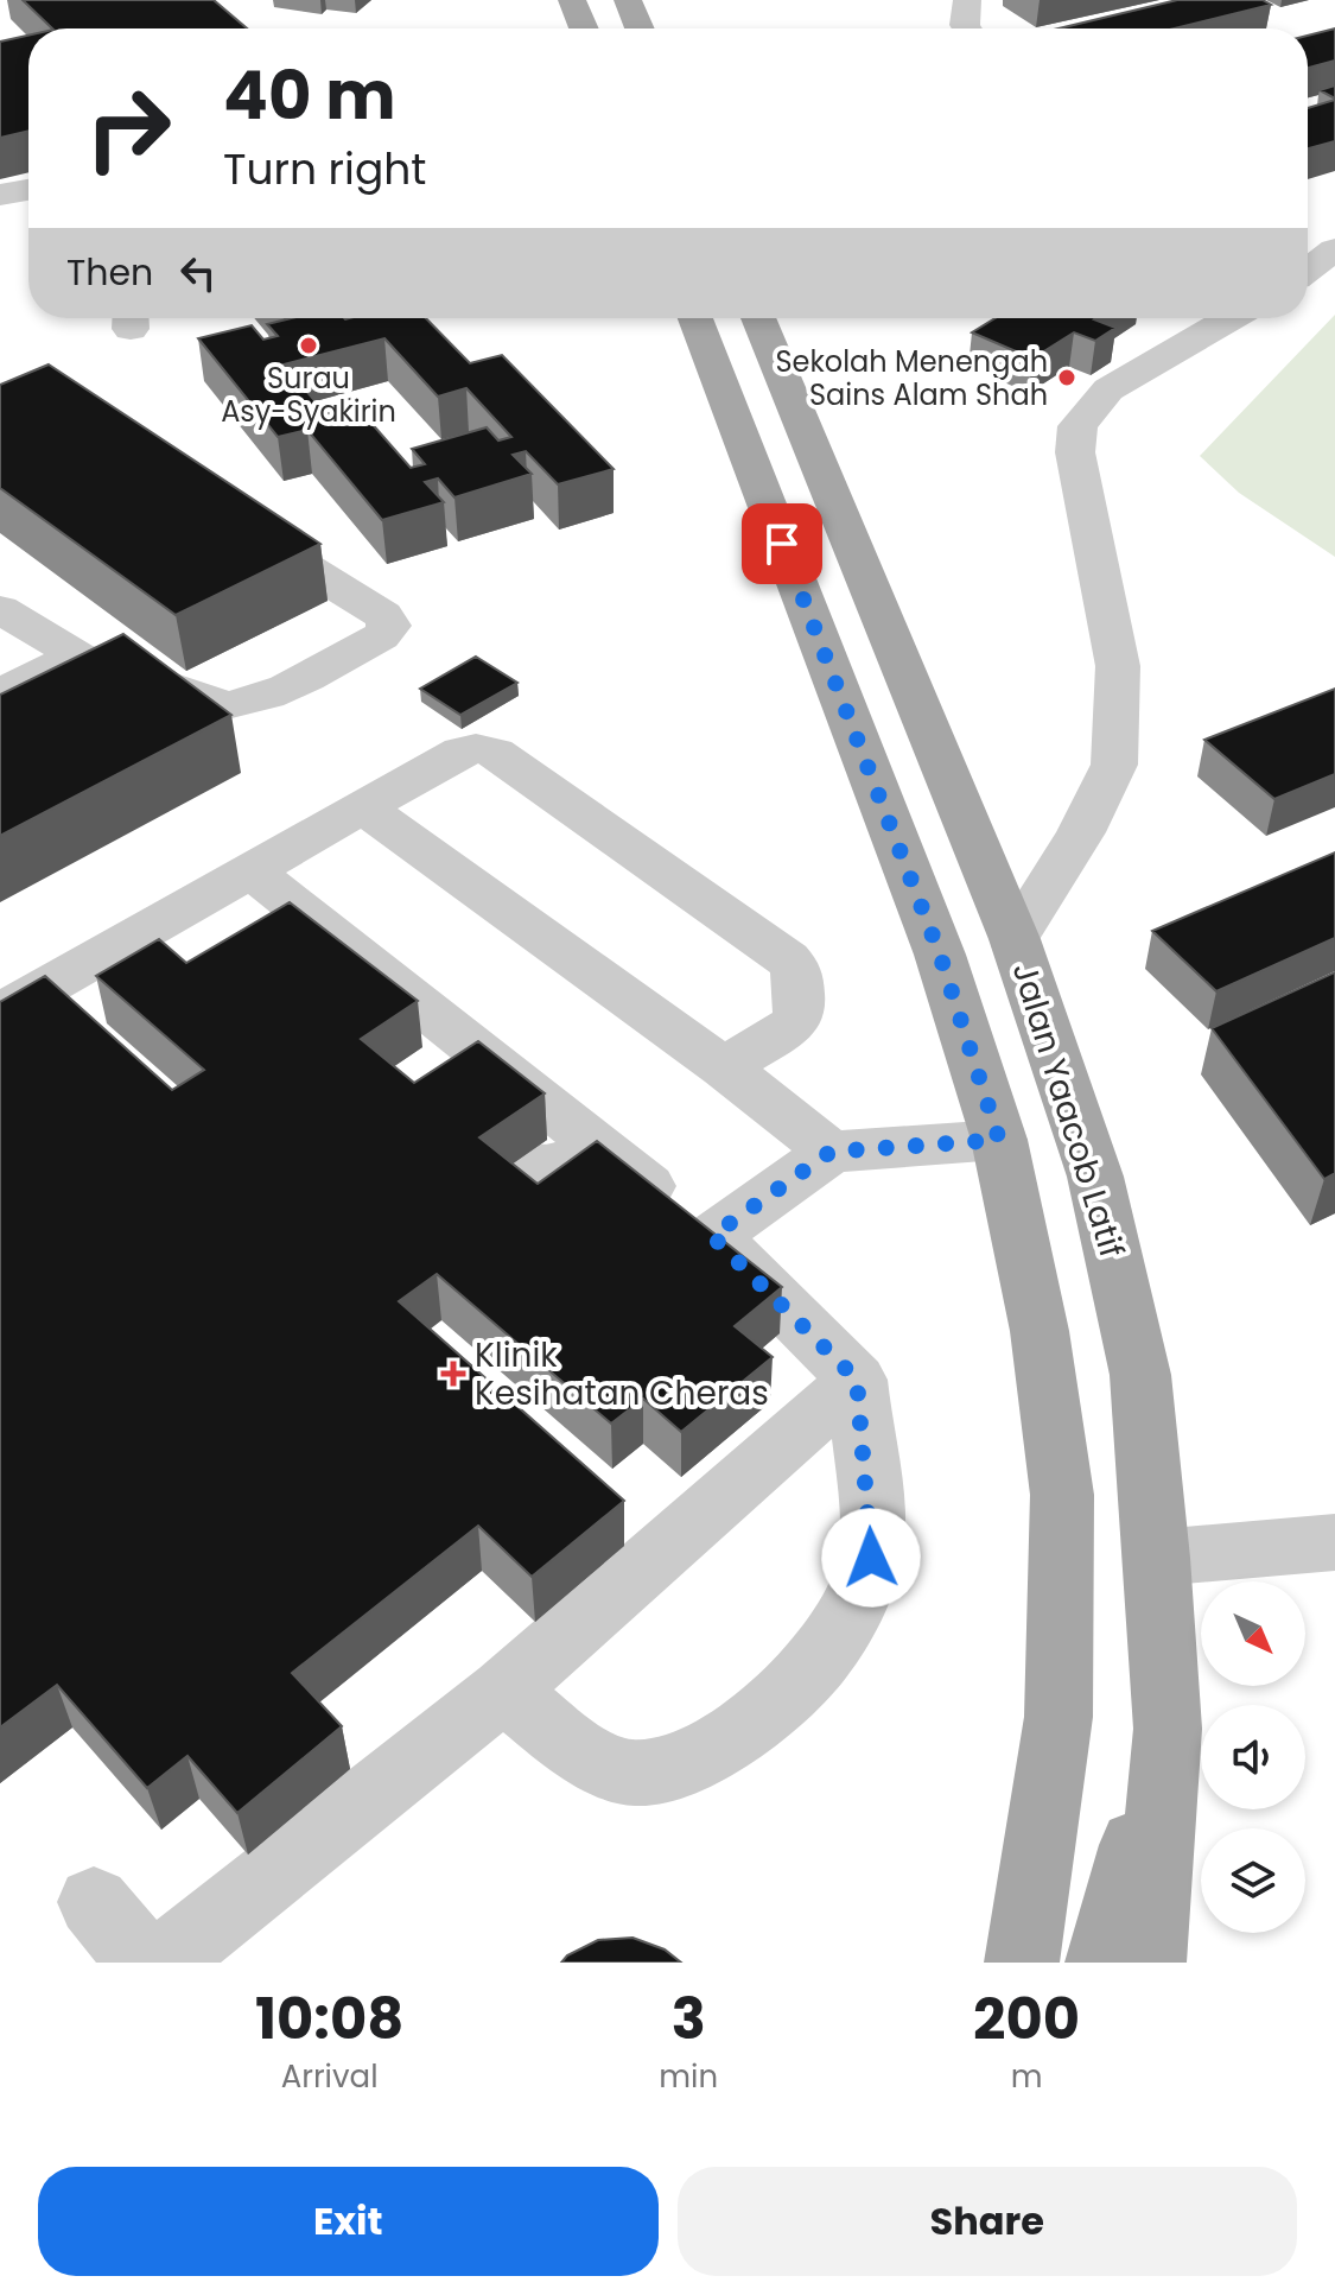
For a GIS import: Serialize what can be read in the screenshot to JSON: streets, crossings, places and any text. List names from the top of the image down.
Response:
{
  "streets": {
    "main road": ["Jalan Yaacob Latif"]
  },
  "places": {
    "other": ["Surau Asy-Syakirin", "Sekolah Menengah Sains Alam Shah"],
    "health": ["Klinik Kesihatan Cheras"]
  },
  "north": "bottom right",
  "page": {
    "turn": ["40 m", "Turn right"],
    "then": "Then",
    "eta": [
      "10:08",
      "Arrival",
      "3",
      "min",
      "200",
      "m"
    ],
    "buttons": ["Exit", "Share"]
  }
}
